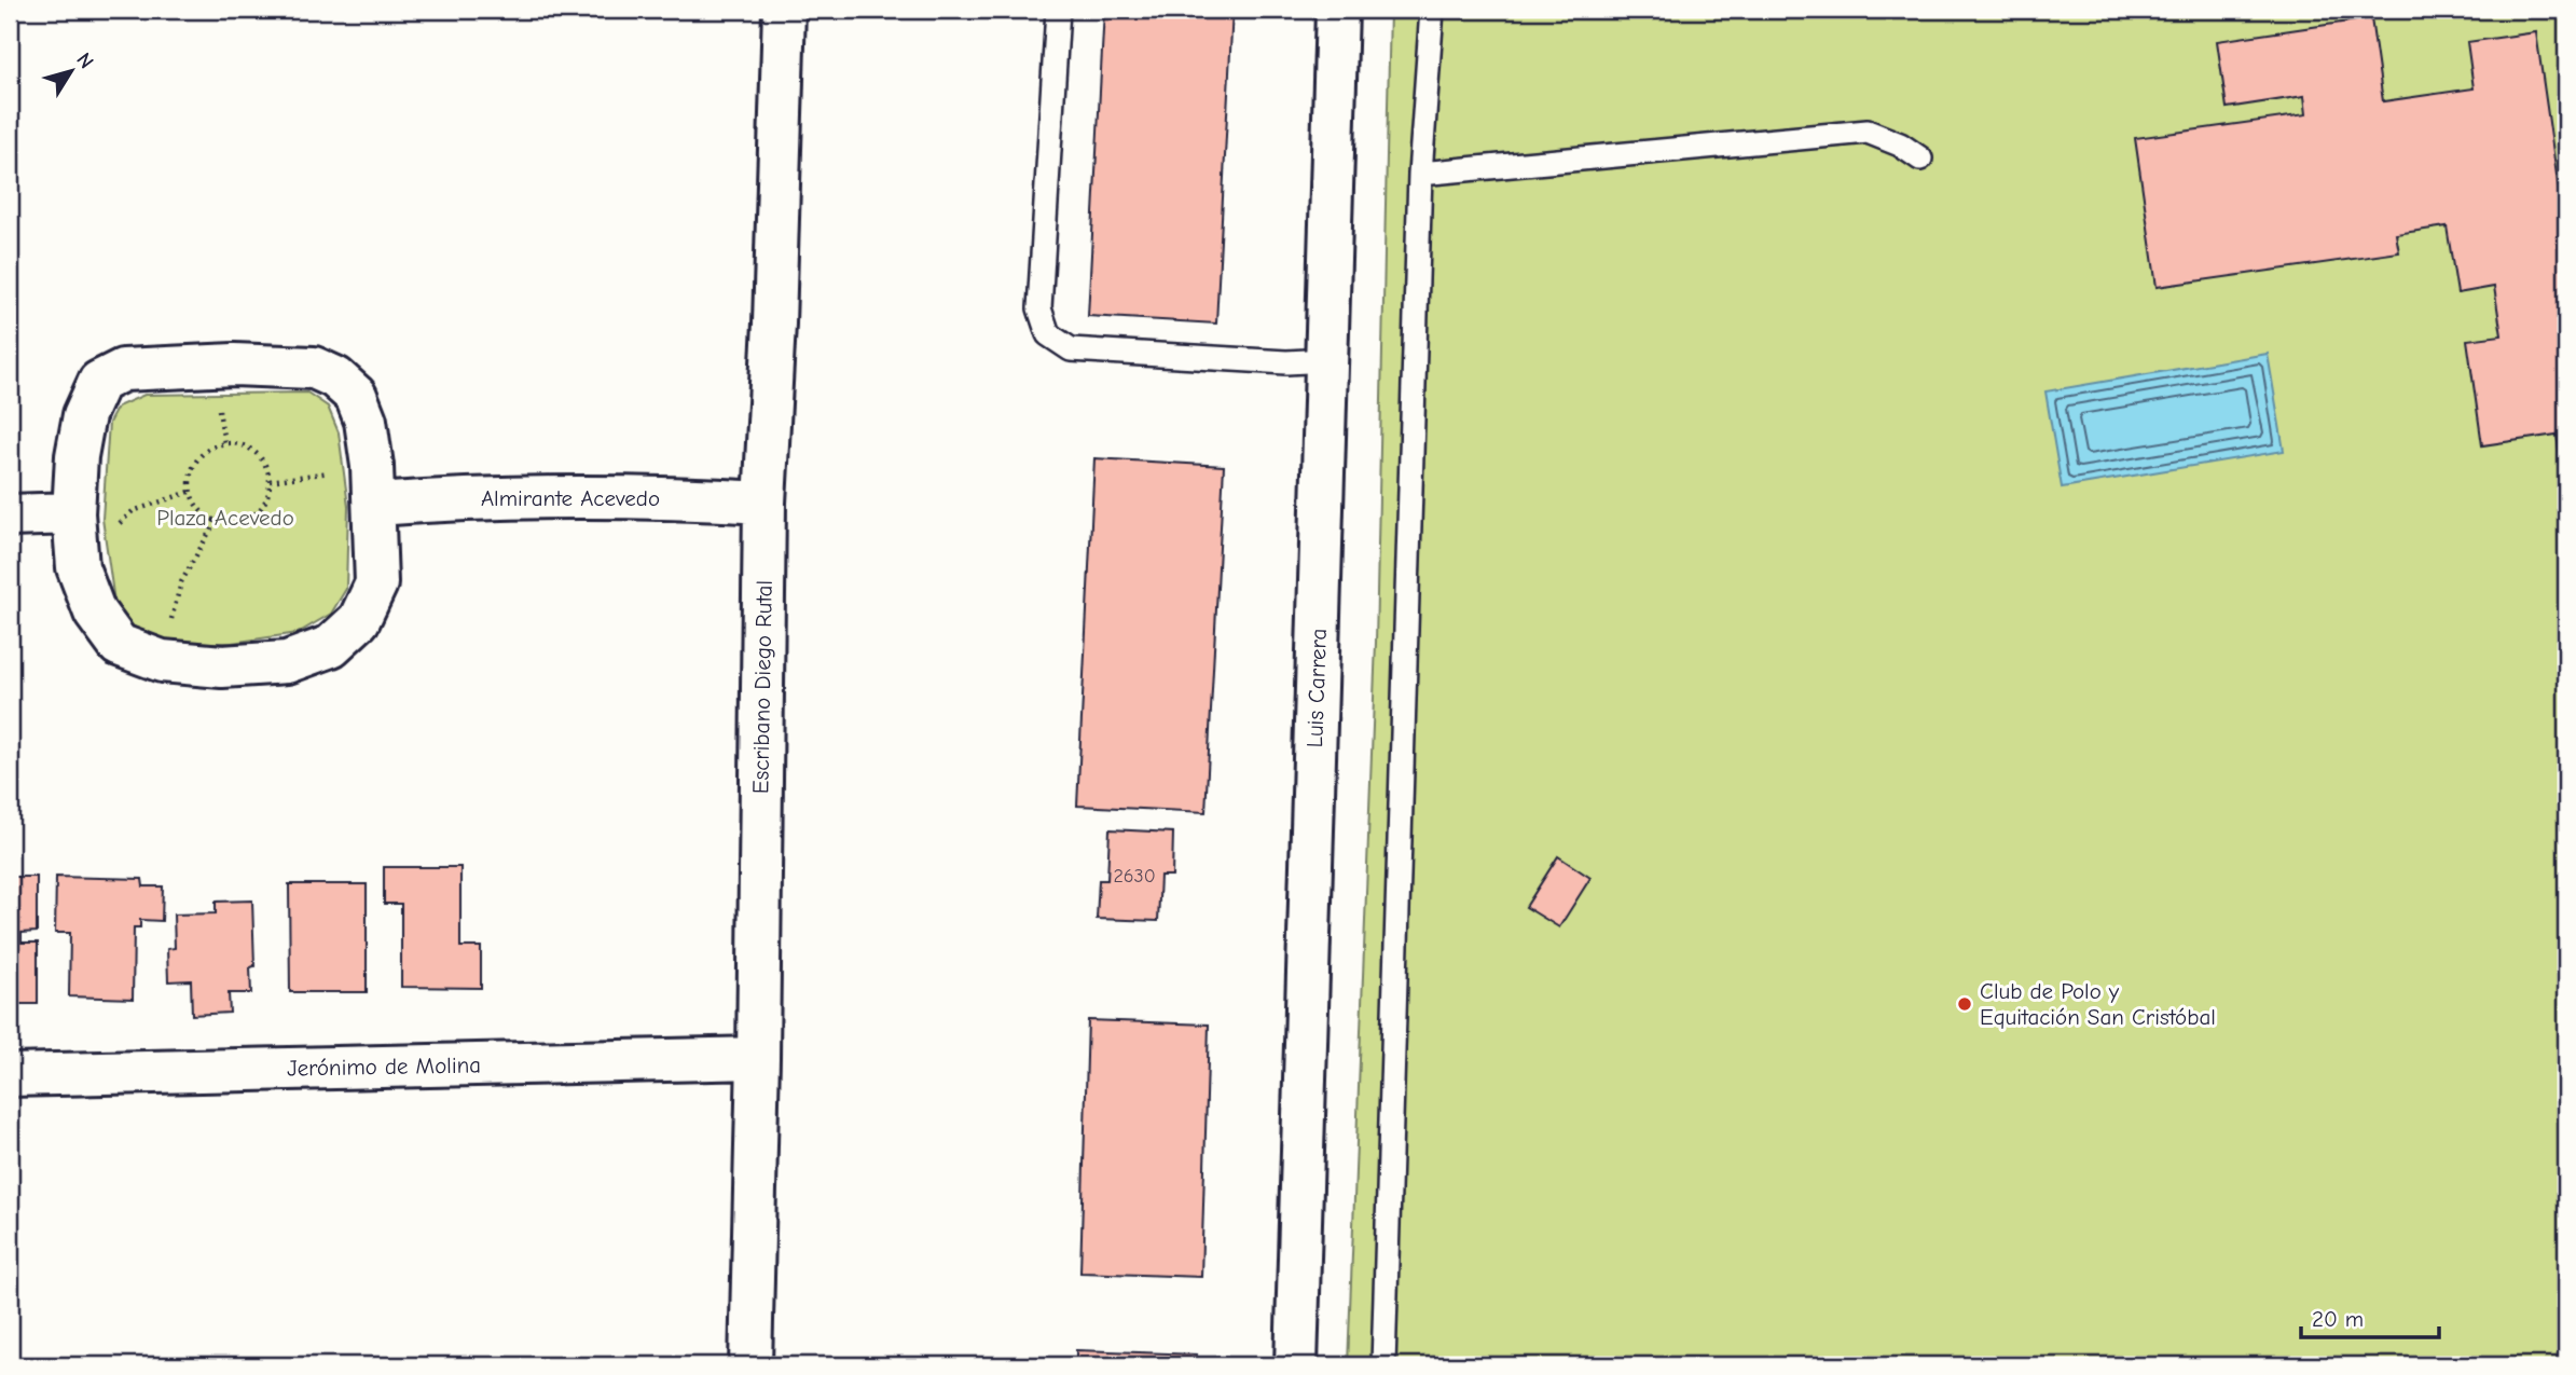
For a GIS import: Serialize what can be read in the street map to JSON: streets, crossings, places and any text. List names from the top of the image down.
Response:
{
  "streets": {
    "street": [
      "Almirante Acevedo",
      "Escribano Diego Rutal",
      "Luis Carrera",
      "Jerónimo de Molina"
    ]
  },
  "crossings": [
    ["Almirante Acevedo", "Escribano Diego Rutal"],
    ["Escribano Diego Rutal", "Jerónimo de Molina"]
  ],
  "parks": ["Plaza Acevedo"],
  "places": ["Club de Polo y Equitación San Cristóbal"],
  "house_numbers": ["2630"],
  "scale_bar": "20 m",
  "north": "top right"
}
